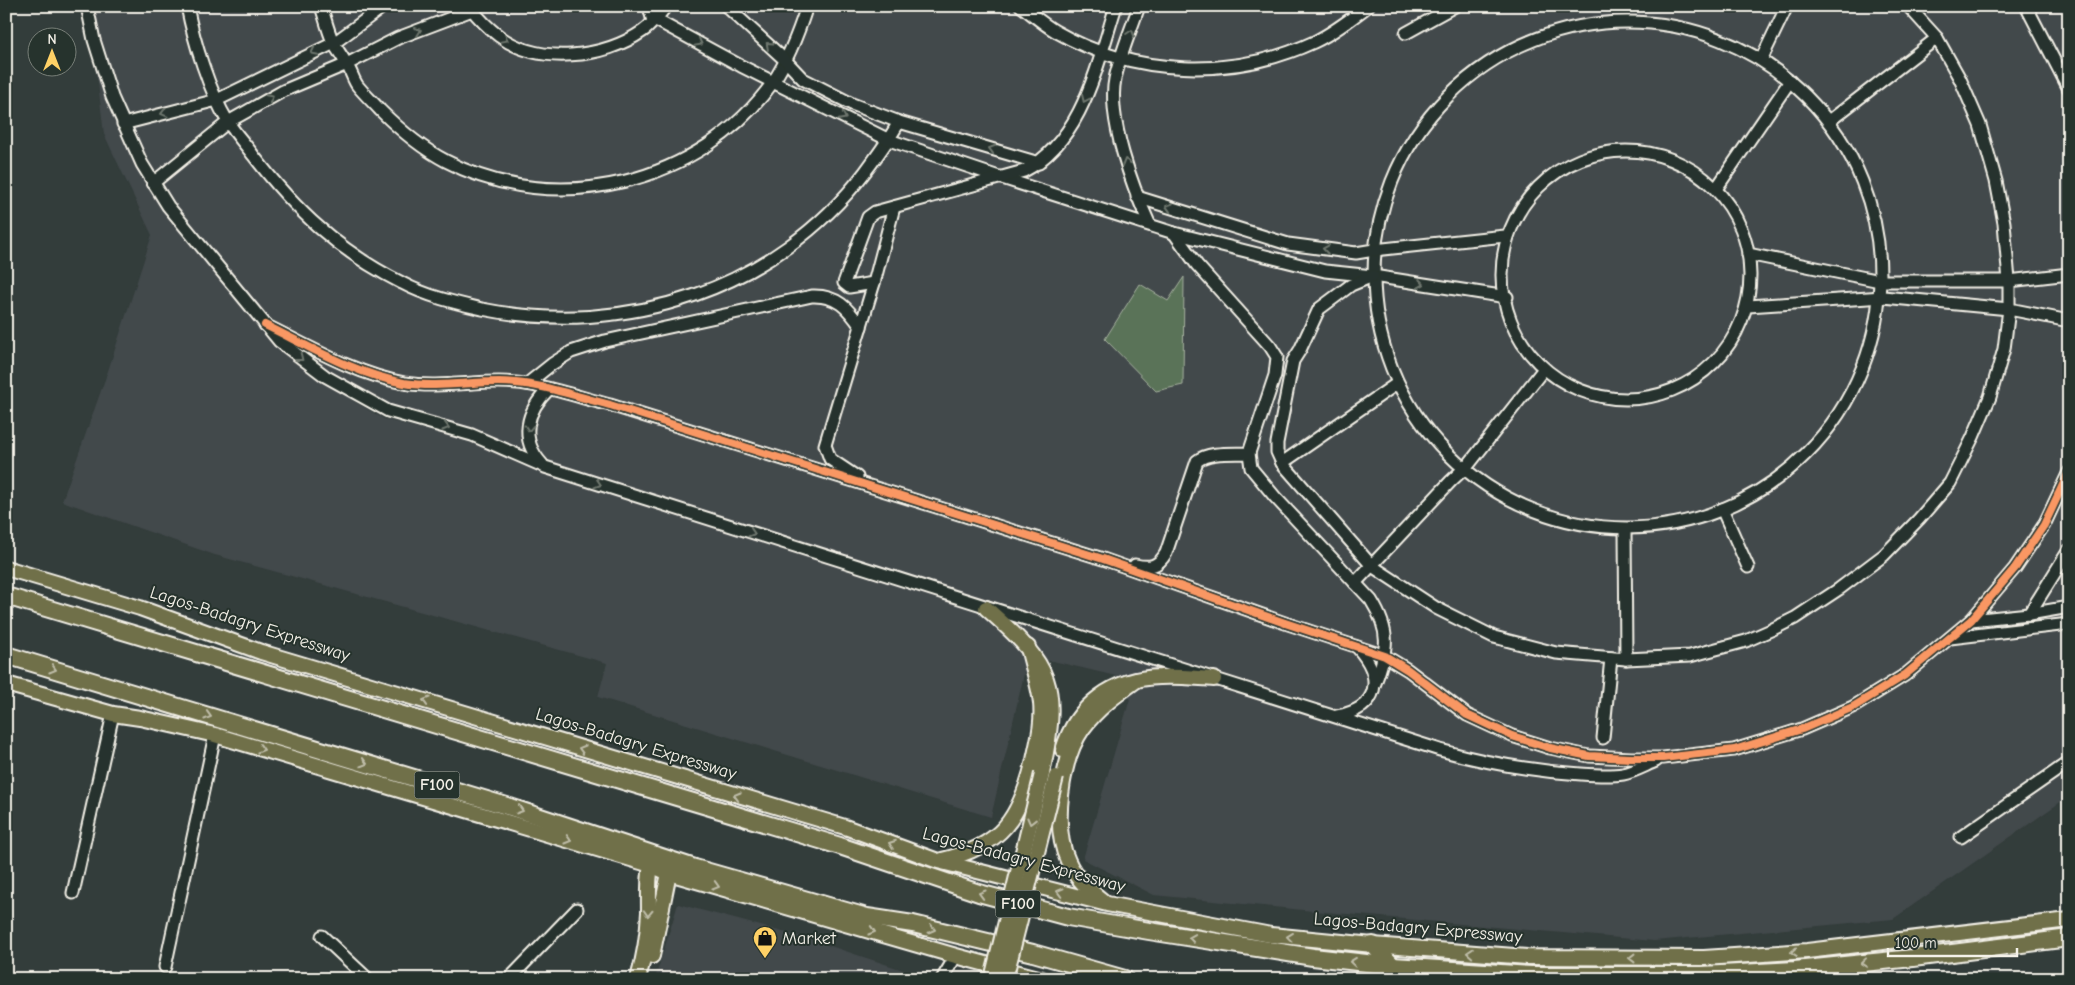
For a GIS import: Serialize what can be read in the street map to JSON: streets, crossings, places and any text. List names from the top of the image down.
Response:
{
  "streets": {
    "highway": ["F100"],
    "main road": ["Lagos-Badagry Expressway"]
  },
  "places": {
    "shop": ["Market"]
  },
  "scale_bar": "100 m",
  "north": "top"
}
